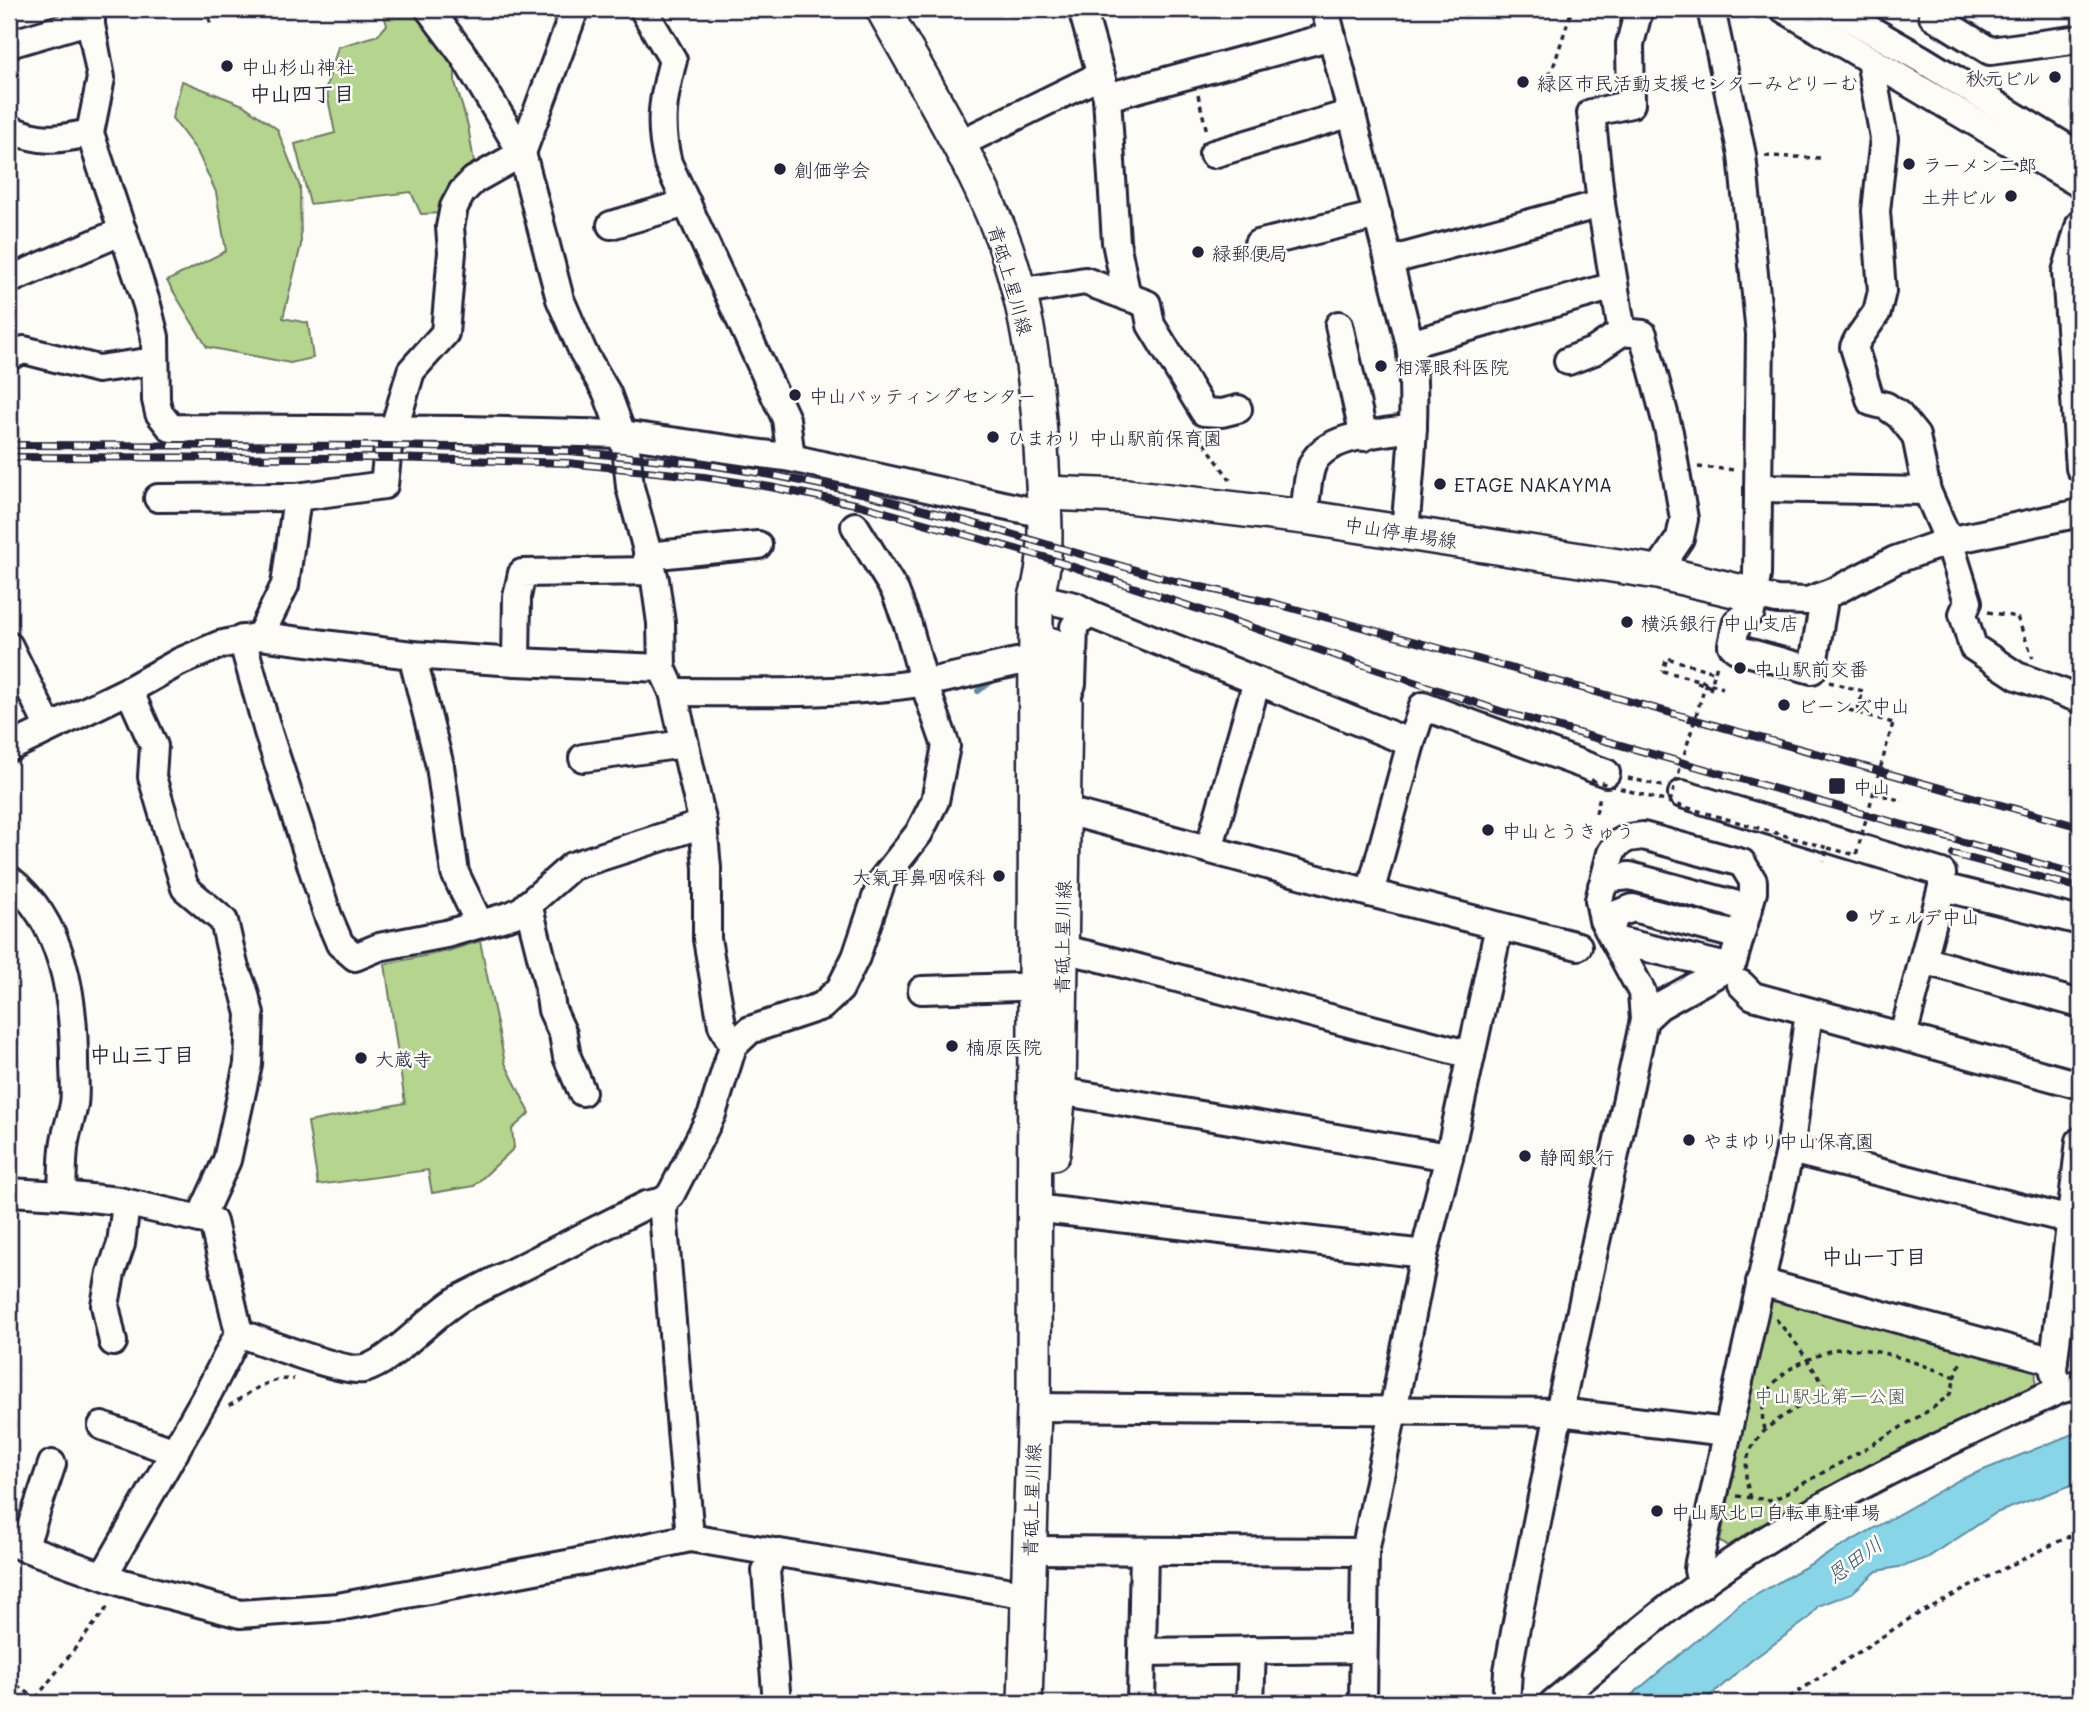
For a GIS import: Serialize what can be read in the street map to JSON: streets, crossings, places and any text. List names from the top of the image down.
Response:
{
  "streets": {
    "main road": ["青砥上星川線", "中山停車場線"]
  },
  "crossings": [
    ["青砥上星川線", "中山停車場線"]
  ],
  "districts": ["中山四丁目", "中山三丁目", "中山一丁目"],
  "water": ["恩田川"],
  "parks": ["中山駅北第一公園"],
  "places": {
    "other": [
      "中山杉山神社",
      "秋元ビル",
      "緑区市民活動支援センターみどりーむ",
      "ラーメン二郎",
      "創価学会",
      "土井ビル",
      "緑郵便局",
      "相澤眼科医院",
      "中山バッティングセンター",
      "ひまわり 中山駅前保育園",
      "ETAGE NAKAYMA",
      "横浜銀行 中山支店",
      "中山駅前交番",
      "ビーンズ中山",
      "中山とうきゅう",
      "大氣耳鼻咽喉科",
      "ヴェルデ中山",
      "楠原医院",
      "大蔵寺",
      "やまゆり中山保育園",
      "静岡銀行",
      "中山駅北口自転車駐車場"
    ],
    "transit": ["中山"]
  }
}
